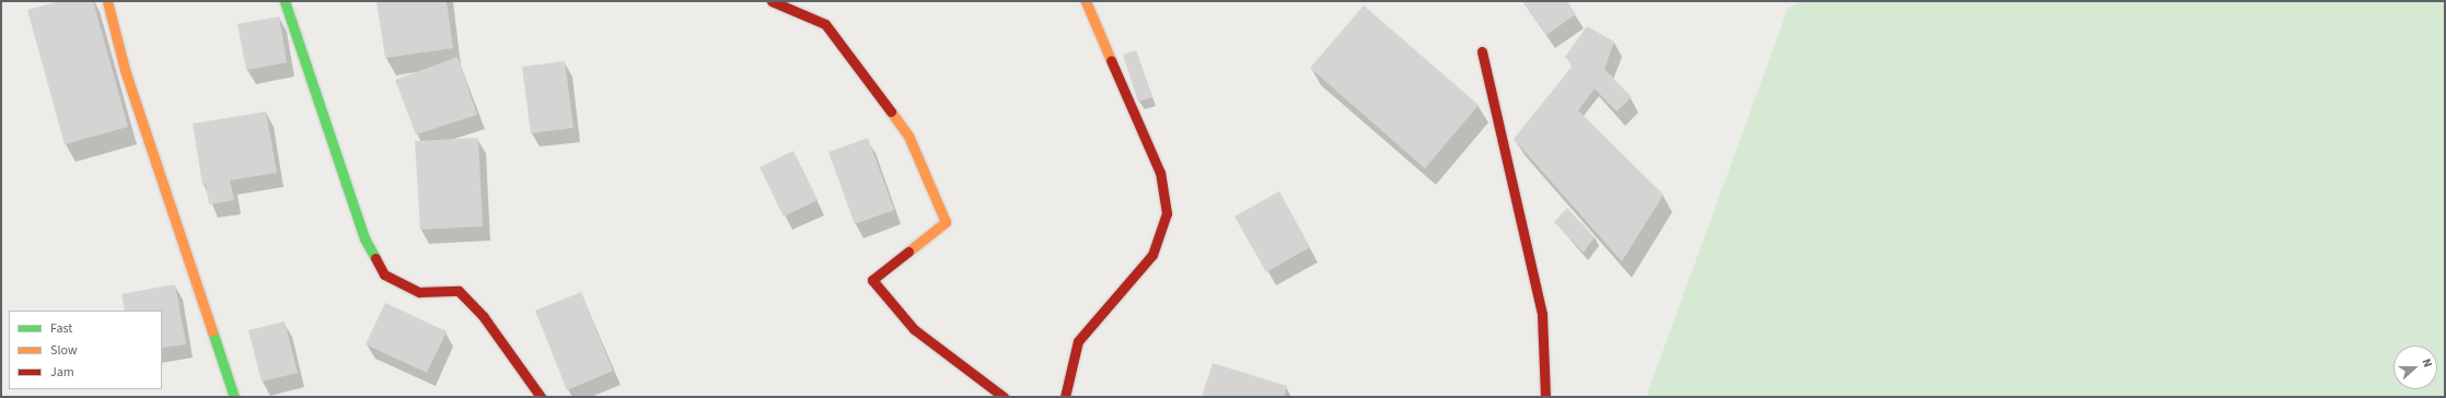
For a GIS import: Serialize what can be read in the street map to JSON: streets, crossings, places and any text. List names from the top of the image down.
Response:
{
  "legend": ["Fast", "Slow", "Jam"],
  "north": "right"
}
